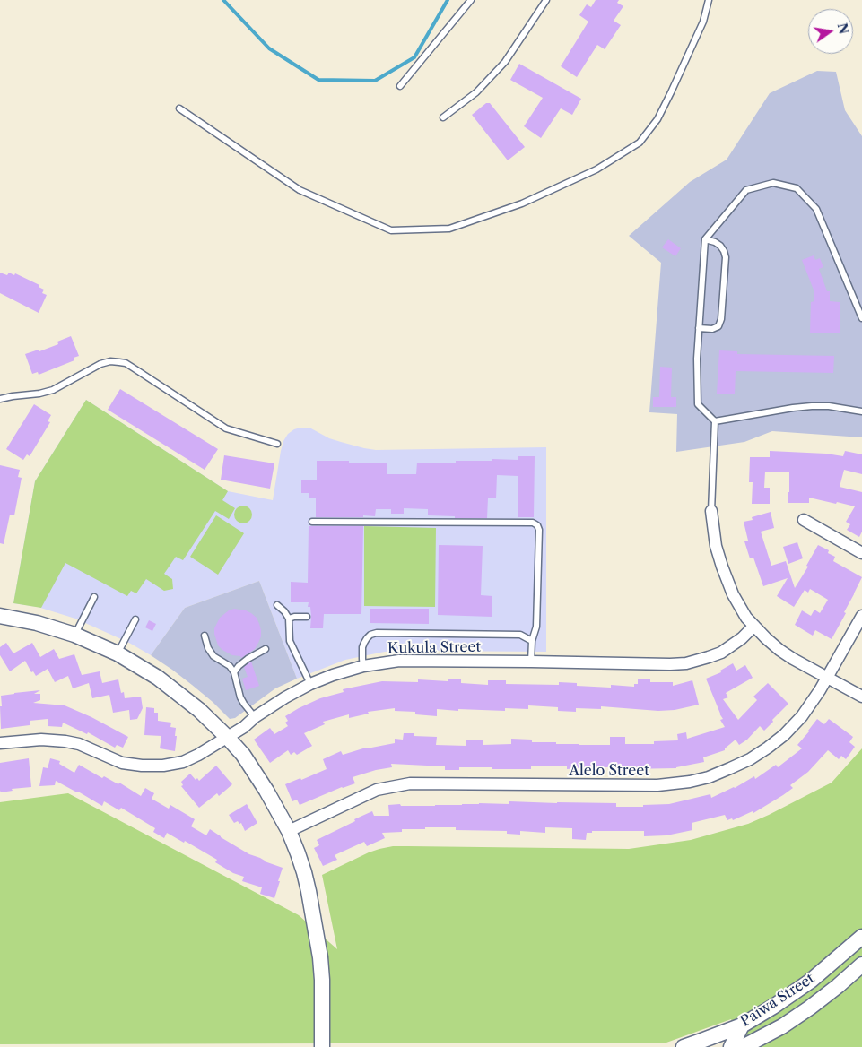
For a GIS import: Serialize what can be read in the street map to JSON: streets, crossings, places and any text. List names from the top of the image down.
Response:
{
  "streets": {
    "street": ["Kukula Street", "Alelo Street", "Paiwa Street"]
  },
  "north": "right"
}
